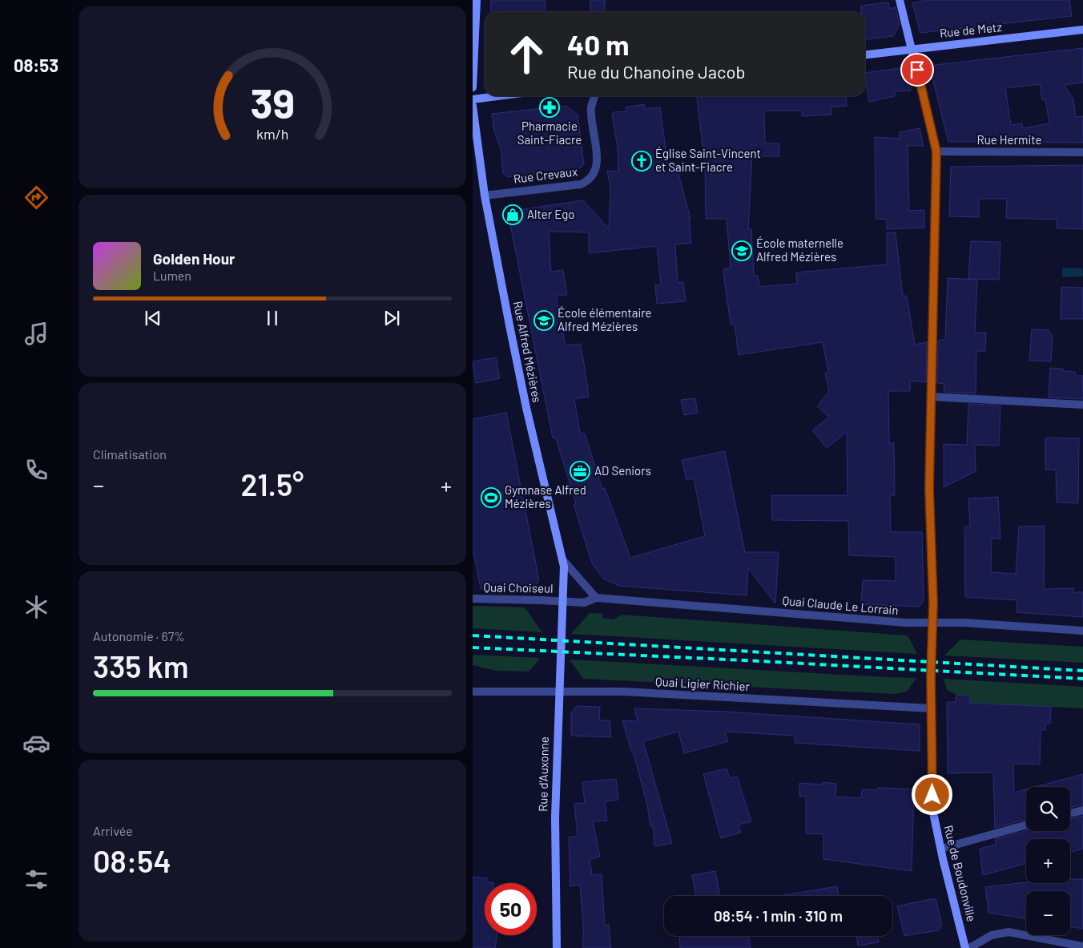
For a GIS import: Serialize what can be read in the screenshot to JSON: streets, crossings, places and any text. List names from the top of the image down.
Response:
{
  "streets": {
    "main road": [
      "Rue de Metz",
      "Rue Alfred Mézières",
      "Rue d'Auxonne",
      "Rue de Boudonville"
    ],
    "street": [
      "Rue Hermite",
      "Rue Crevaux",
      "Quai Choiseul",
      "Quai Claude Le Lorrain",
      "Quai Ligier Richier"
    ]
  },
  "crossings": [
    ["Rue de Metz", "Rue de Boudonville"],
    ["Rue Hermite", "Rue de Boudonville"],
    ["Rue Crevaux", "Rue Alfred Mézières"],
    ["Rue Alfred Mézières", "Quai Choiseul"],
    ["Rue Alfred Mézières", "Quai Claude Le Lorrain"],
    ["Rue Alfred Mézières", "Rue d'Auxonne"],
    ["Quai Choiseul", "Quai Claude Le Lorrain"],
    ["Quai Choiseul", "Rue d'Auxonne"],
    ["Quai Claude Le Lorrain", "Rue d'Auxonne"],
    ["Quai Claude Le Lorrain", "Rue de Boudonville"],
    ["Quai Ligier Richier", "Rue d'Auxonne"],
    ["Quai Ligier Richier", "Rue de Boudonville"]
  ],
  "places": {
    "pharmacy": ["Pharmacie Saint-Fiacre"],
    "church": ["Église Saint-Vincent et Saint-Fiacre"],
    "shop": ["Alter Ego"],
    "school or university": ["École maternelle Alfred Mézières", "École élémentaire Alfred Mézières"],
    "office": ["AD Seniors"],
    "sports": ["Gymnase Alfred Mézières"]
  },
  "page": {
    "tabs": "08:53",
    "turn": ["40 m", "Rue du Chanoine Jacob"],
    "song": ["Golden Hour", "Lumen"],
    "tile": [
      "Climatisation",
      ["Autonomie · 67%", "335 km"],
      ["Arrivée", "08:54"]
    ],
    "heat": ["−", "21.5°", "+"],
    "map_buttons": ["+", "−"],
    "limit": "50",
    "trip": "08:54 · 1 min · 310 m",
    "gauge": ["39", "km/h"]
  }
}
